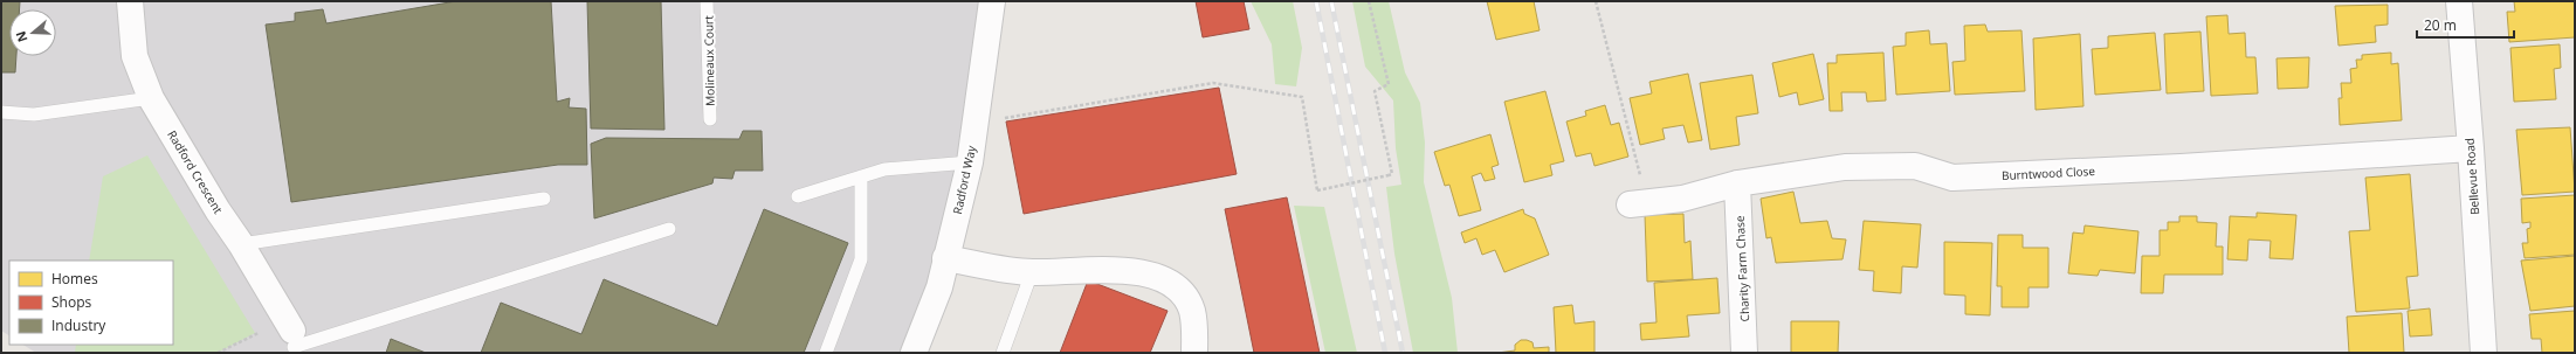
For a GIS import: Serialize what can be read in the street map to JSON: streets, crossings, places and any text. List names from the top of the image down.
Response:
{
  "streets": {
    "street": [
      "Radford Crescent",
      "Burntwood Close",
      "Bellevue Road",
      "Radford Way",
      "Charity Farm Chase"
    ],
    "lane": ["Molineaux Court"]
  },
  "crossings": [
    ["Burntwood Close", "Bellevue Road"],
    ["Burntwood Close", "Charity Farm Chase"]
  ],
  "legend": ["Homes", "Shops", "Industry"],
  "scale_bar": "20 m",
  "north": "left"
}
